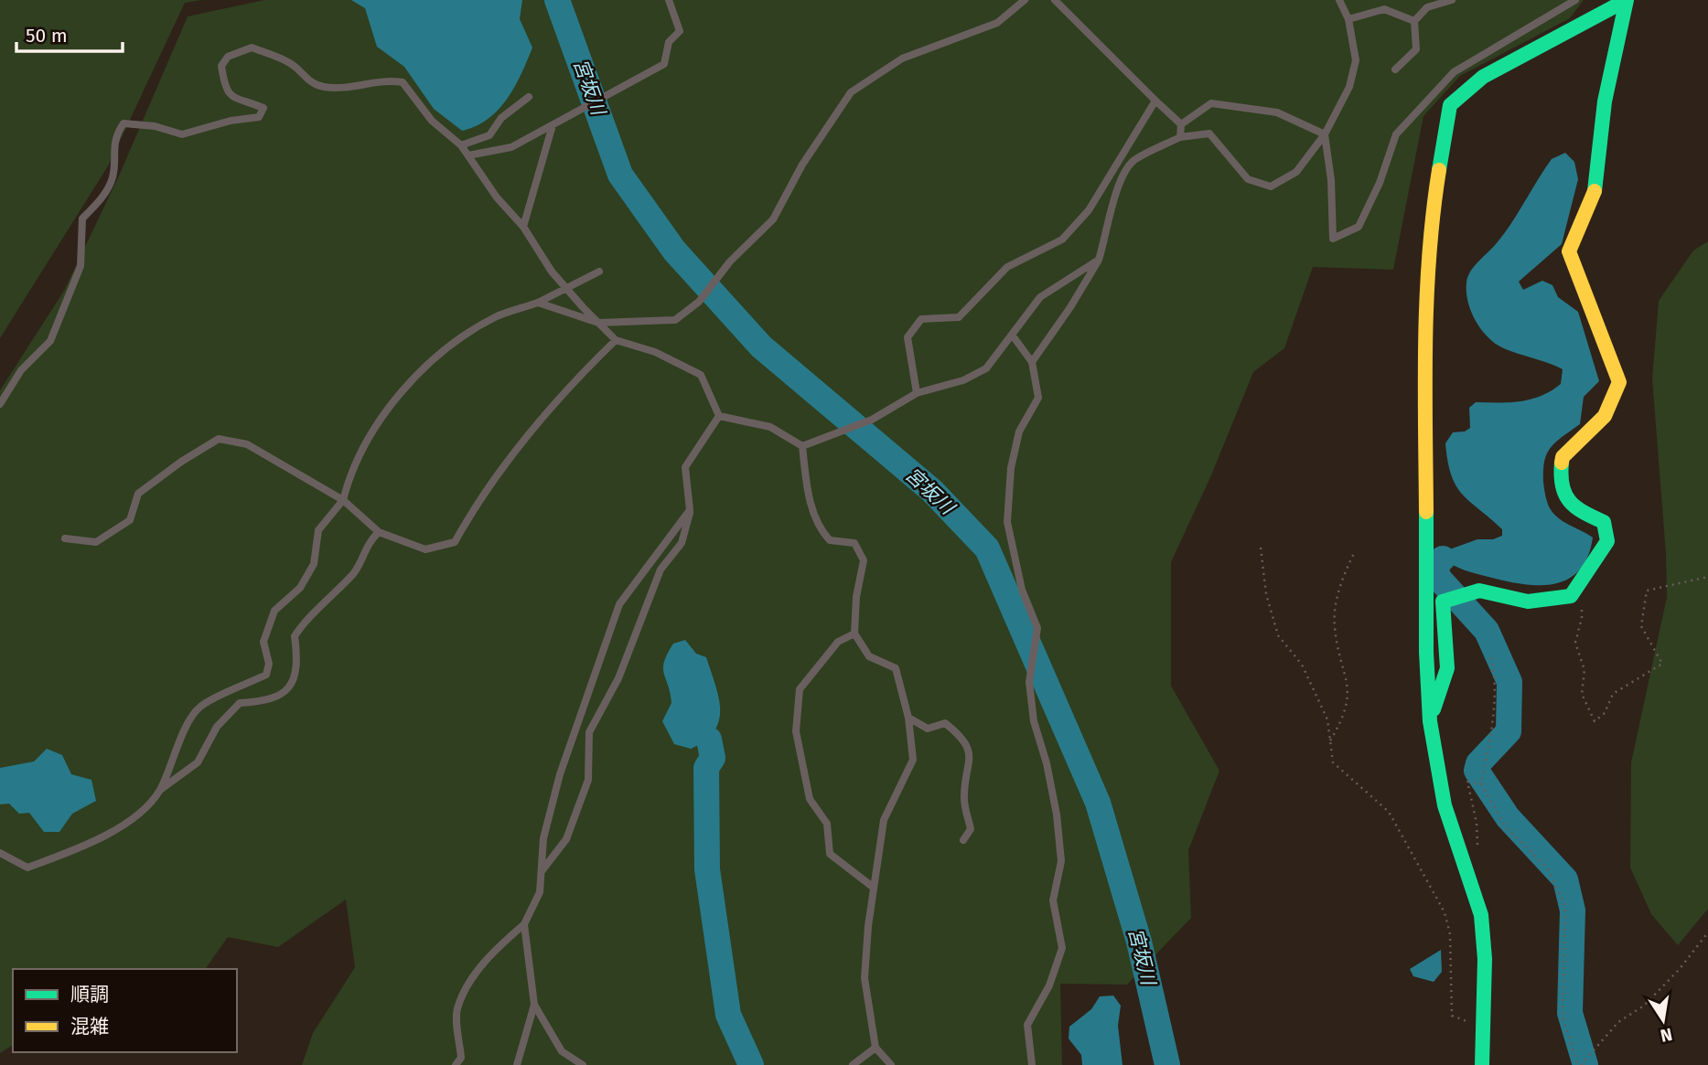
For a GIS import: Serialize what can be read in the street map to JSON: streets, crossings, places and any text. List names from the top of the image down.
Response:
{
  "water": ["宮坂川"],
  "legend": ["順調", "混雑"],
  "scale_bar": "50 m",
  "north": "bottom"
}
